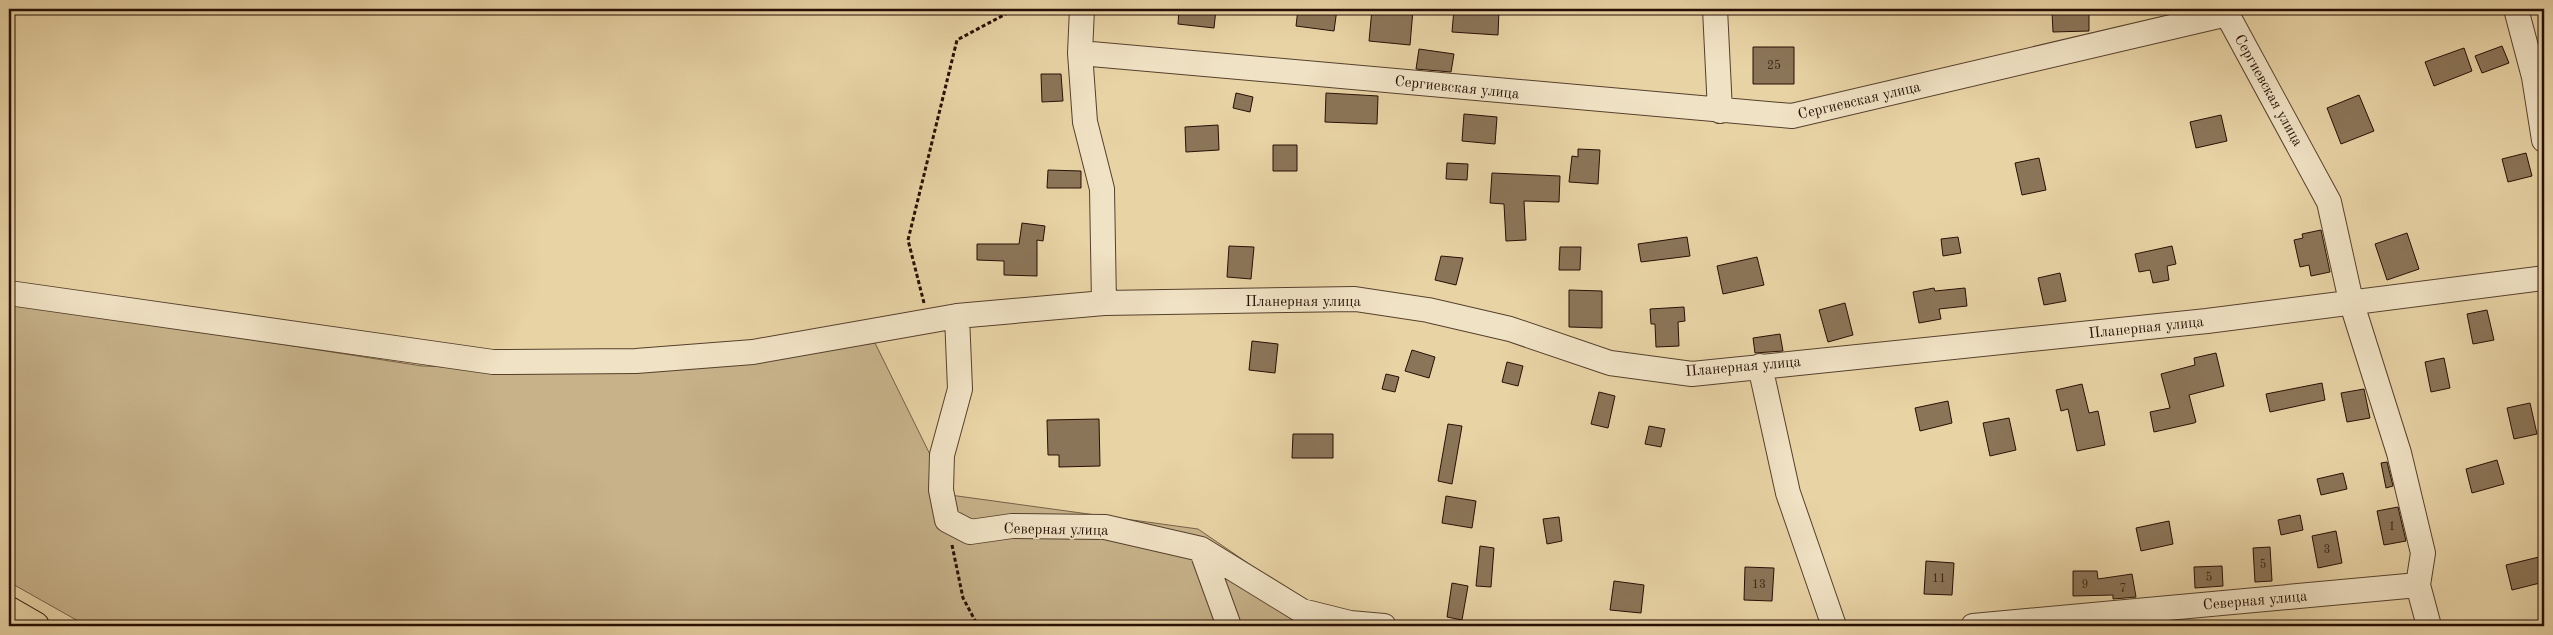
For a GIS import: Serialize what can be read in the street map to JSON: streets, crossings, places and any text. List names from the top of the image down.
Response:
{
  "streets": {
    "street": ["Сергиевская улица", "Планерная улица", "Северная улица"]
  },
  "crossings": [
    ["Сергиевская улица", "Планерная улица"],
    ["Сергиевская улица", "Северная улица"]
  ],
  "house_numbers": [
    "25",
    "1",
    "3",
    "5",
    "5",
    "11",
    "13",
    "9",
    "7"
  ]
}
